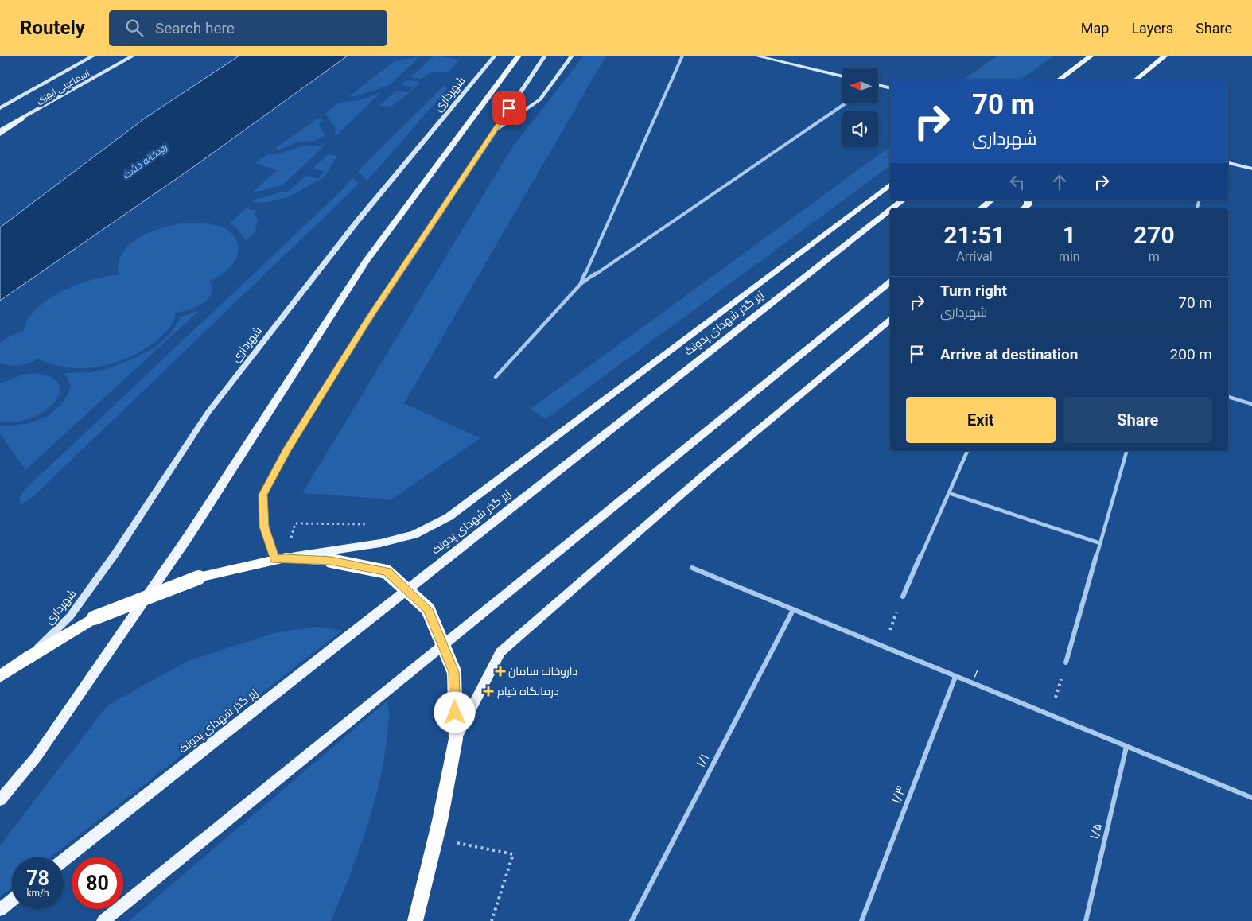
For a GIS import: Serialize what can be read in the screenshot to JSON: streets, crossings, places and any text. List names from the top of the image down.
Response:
{
  "streets": {
    "main road": ["زیر گذر شهدای پدونک"],
    "street": [
      "اسماعیلی ابهری",
      "شهرداری",
      "۱",
      "۱/۱",
      "۱/۳",
      "۱/۵"
    ]
  },
  "crossings": [
    ["۱", "۱/۱"],
    ["۱", "۱/۳"],
    ["۱", "۱/۵"]
  ],
  "water": ["رودخانه خشک"],
  "places": {
    "health": ["داروخانه سامان", "درمانگاه خیام"]
  },
  "north": "left",
  "page": {
    "header": "Routely",
    "search": "Search here",
    "nav": ["Map", "Layers", "Share"],
    "turn": ["70 m", "شهرداری"],
    "eta": [
      "21:51",
      "Arrival",
      "1",
      "min",
      "270",
      "m"
    ],
    "list": [
      {
        "name": "Turn right",
        "note": "شهرداری",
        "value": "70 m"
      },
      {
        "name": "Arrive at destination",
        "value": "200 m"
      }
    ],
    "buttons": ["Exit", "Share"],
    "speed": "78 km/h",
    "limit": "80"
  }
}
